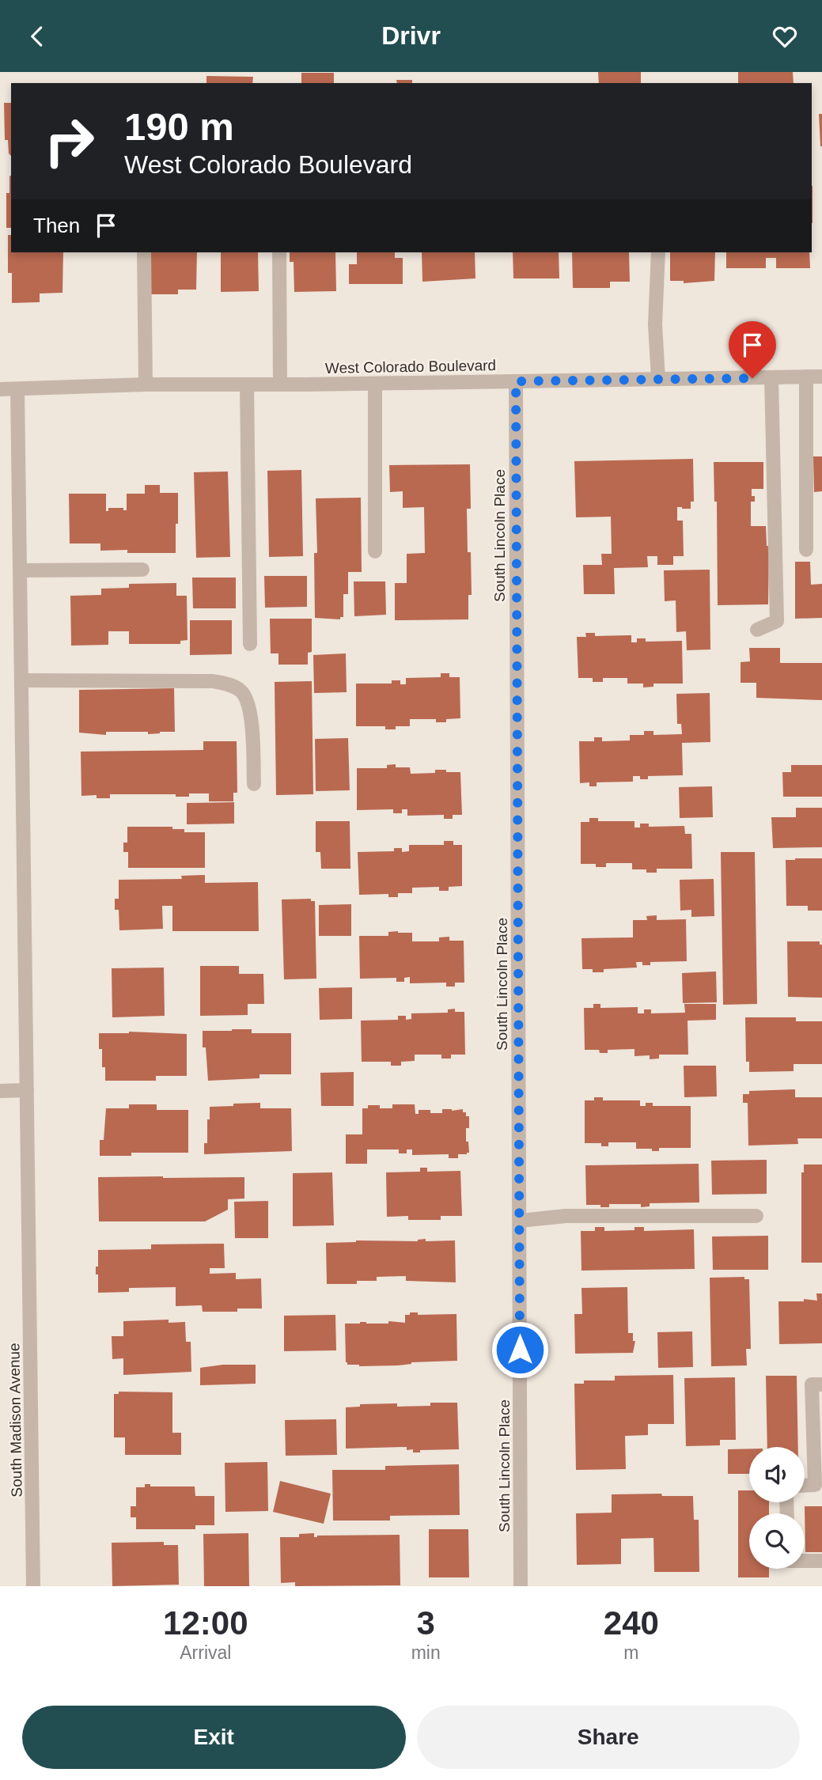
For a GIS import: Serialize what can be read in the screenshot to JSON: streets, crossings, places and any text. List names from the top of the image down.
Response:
{
  "streets": {
    "street": ["West Colorado Boulevard", "South Lincoln Place", "South Madison Avenue"]
  },
  "crossings": [
    ["West Colorado Boulevard", "South Lincoln Place"],
    ["West Colorado Boulevard", "South Madison Avenue"]
  ],
  "page": {
    "header": "Drivr",
    "turn": ["190 m", "West Colorado Boulevard"],
    "then": "Then",
    "eta": [
      "12:00",
      "Arrival",
      "3",
      "min",
      "240",
      "m"
    ],
    "buttons": ["Exit", "Share"]
  }
}
